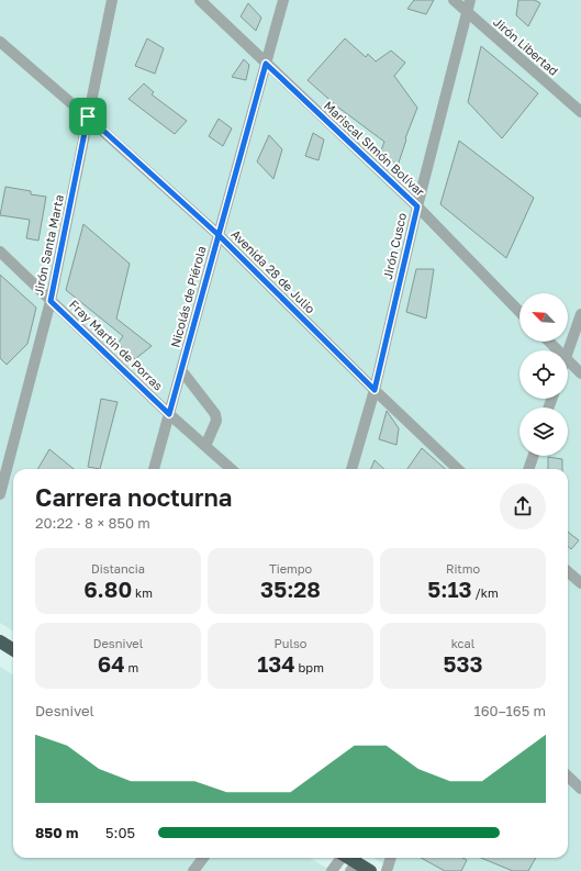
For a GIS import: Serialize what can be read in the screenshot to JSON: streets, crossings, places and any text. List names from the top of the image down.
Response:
{
  "streets": {
    "street": [
      "Jirón Libertad",
      "Mariscal SImón Bolívar",
      "Jirón Santa Marta",
      "Jirón Cusco",
      "Avenida 28 de Julio",
      "Nicolás de Piérola",
      "Fray Martin de Porras"
    ]
  },
  "crossings": [
    ["Jirón Libertad", "Jirón Cusco"],
    ["Mariscal SImón Bolívar", "Jirón Cusco"],
    ["Mariscal SImón Bolívar", "Nicolás de Piérola"],
    ["Jirón Santa Marta", "Avenida 28 de Julio"],
    ["Jirón Santa Marta", "Fray Martin de Porras"],
    ["Jirón Cusco", "Avenida 28 de Julio"],
    ["Avenida 28 de Julio", "Nicolás de Piérola"],
    ["Nicolás de Piérola", "Fray Martin de Porras"]
  ],
  "north": "top left",
  "page": {
    "heading": ["Carrera nocturna", "20:22 · 8 × 850 m"],
    "stats": [
      ["Distancia", "6.80 km"],
      ["Tiempo", "35:28"],
      ["Ritmo", "5:13 /km"],
      ["Desnivel", "64 m"],
      ["Pulso", "134 bpm"],
      ["kcal", "533"]
    ],
    "chart": ["Desnivel", "160–165 m"],
    "list": [
      {
        "name": "850 m",
        "note": "5:05"
      }
    ]
  }
}
